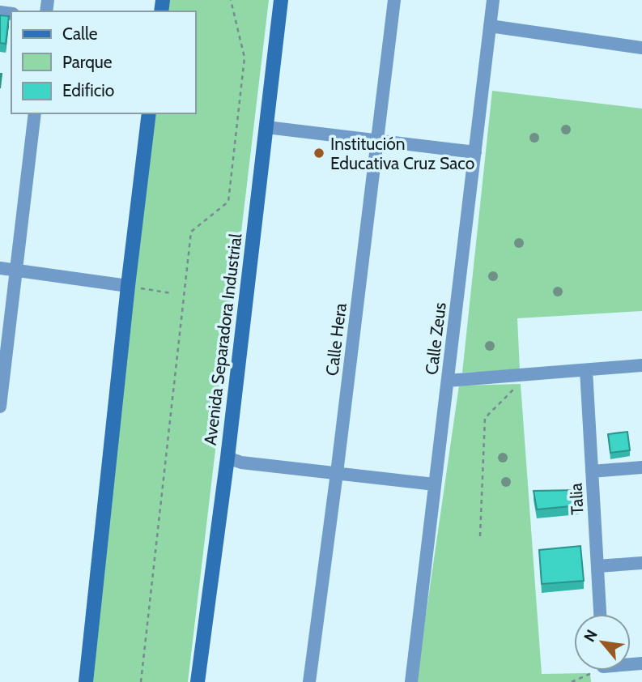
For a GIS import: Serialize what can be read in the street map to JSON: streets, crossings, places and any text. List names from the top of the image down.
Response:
{
  "streets": {
    "main road": ["Avenida Separadora Industrial"],
    "street": ["Calle Zeus", "Calle Hera", "Talia"]
  },
  "places": ["Institución Educativa Cruz Saco"],
  "legend": ["Calle", "Parque", "Edificio"],
  "north": "top left"
}
